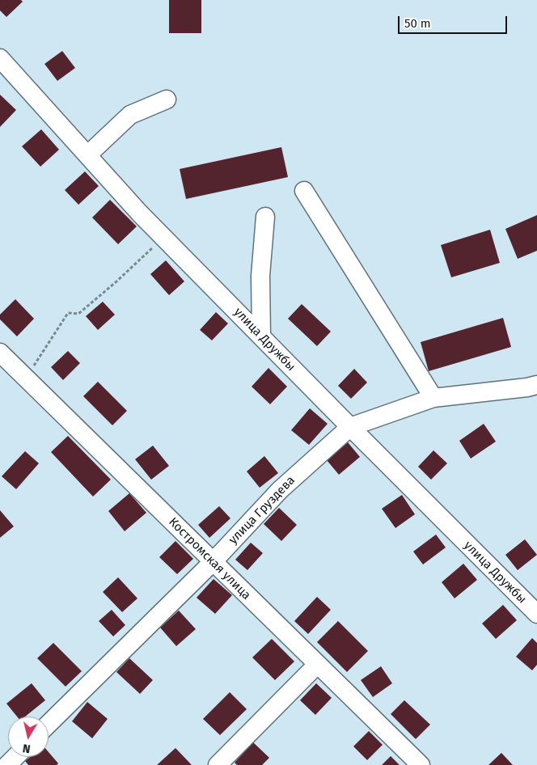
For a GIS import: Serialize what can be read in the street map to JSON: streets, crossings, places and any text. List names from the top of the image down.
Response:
{
  "streets": {
    "street": ["улица Дружбы", "улица Груздева", "Костромская улица"]
  },
  "crossings": [
    ["улица Дружбы", "улица Груздева"],
    ["улица Груздева", "Костромская улица"]
  ],
  "scale_bar": "50 m",
  "north": "bottom"
}
